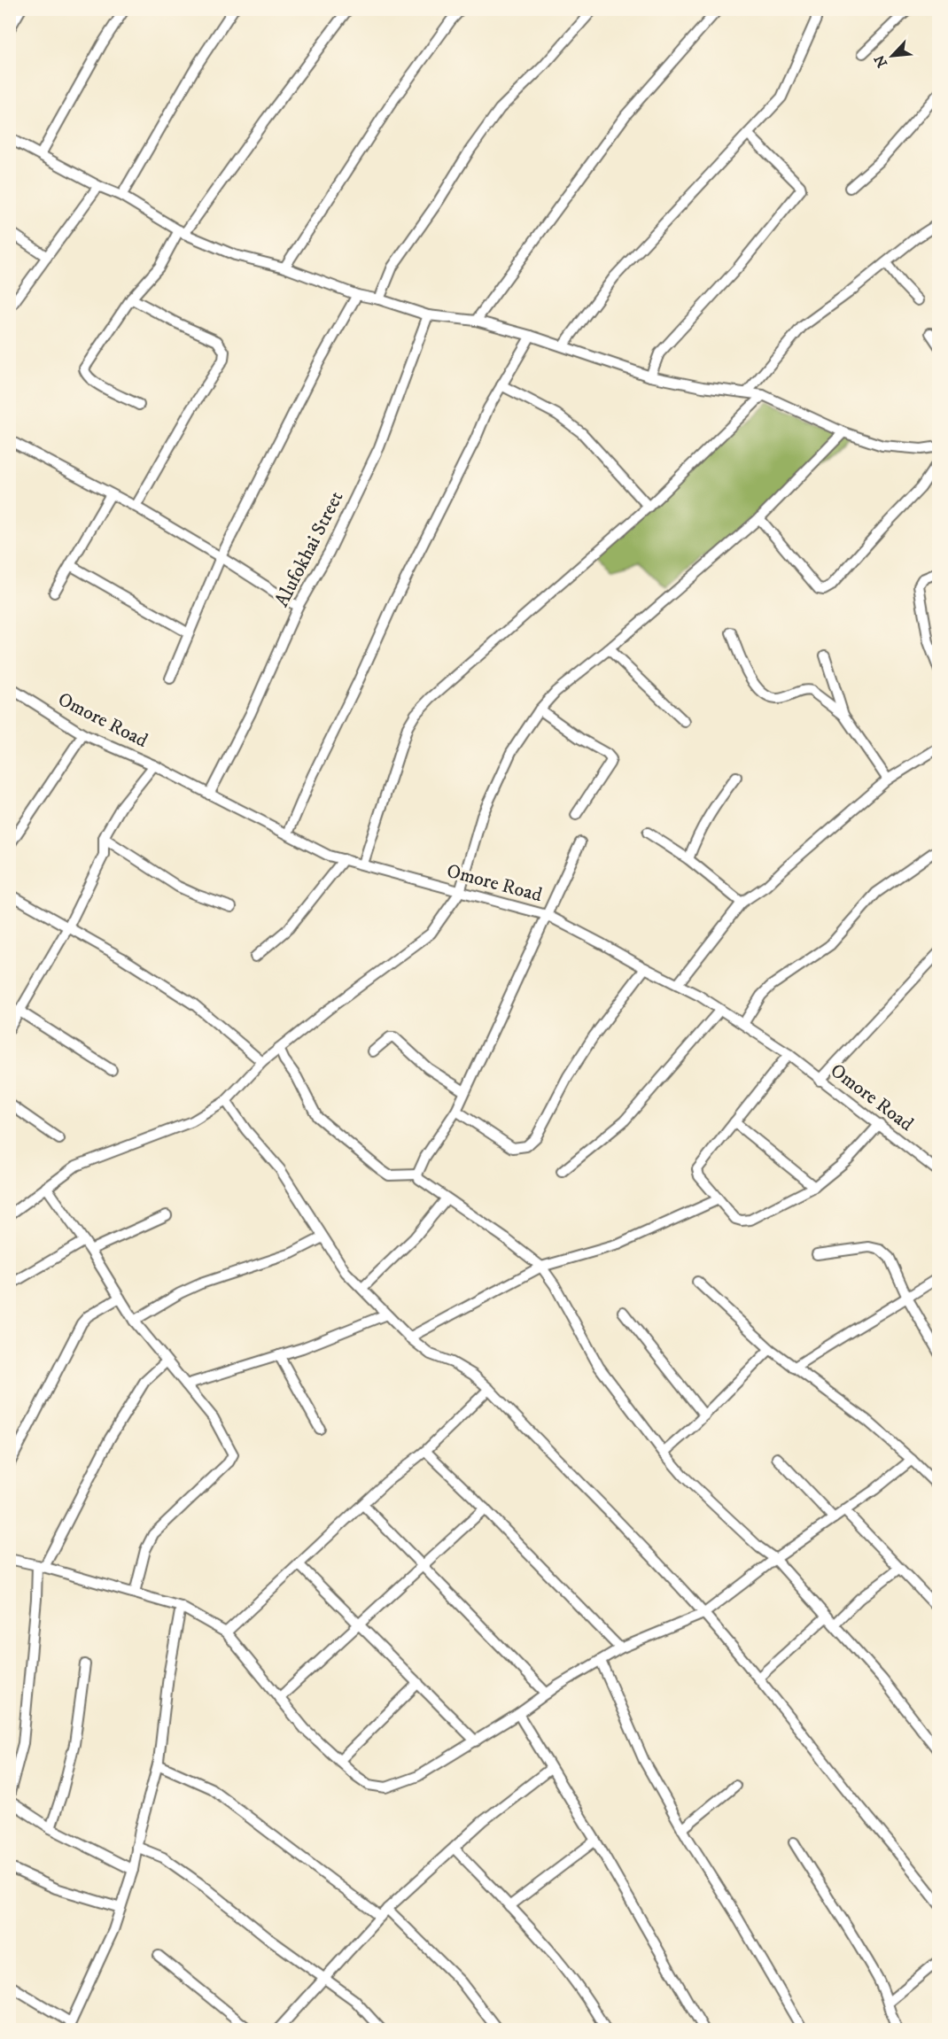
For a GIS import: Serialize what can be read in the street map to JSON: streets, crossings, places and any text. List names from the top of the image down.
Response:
{
  "streets": {
    "street": ["Alufokhai Street", "Omore Road"]
  },
  "crossings": [
    ["Alufokhai Street", "Omore Road"]
  ],
  "north": "bottom left"
}
